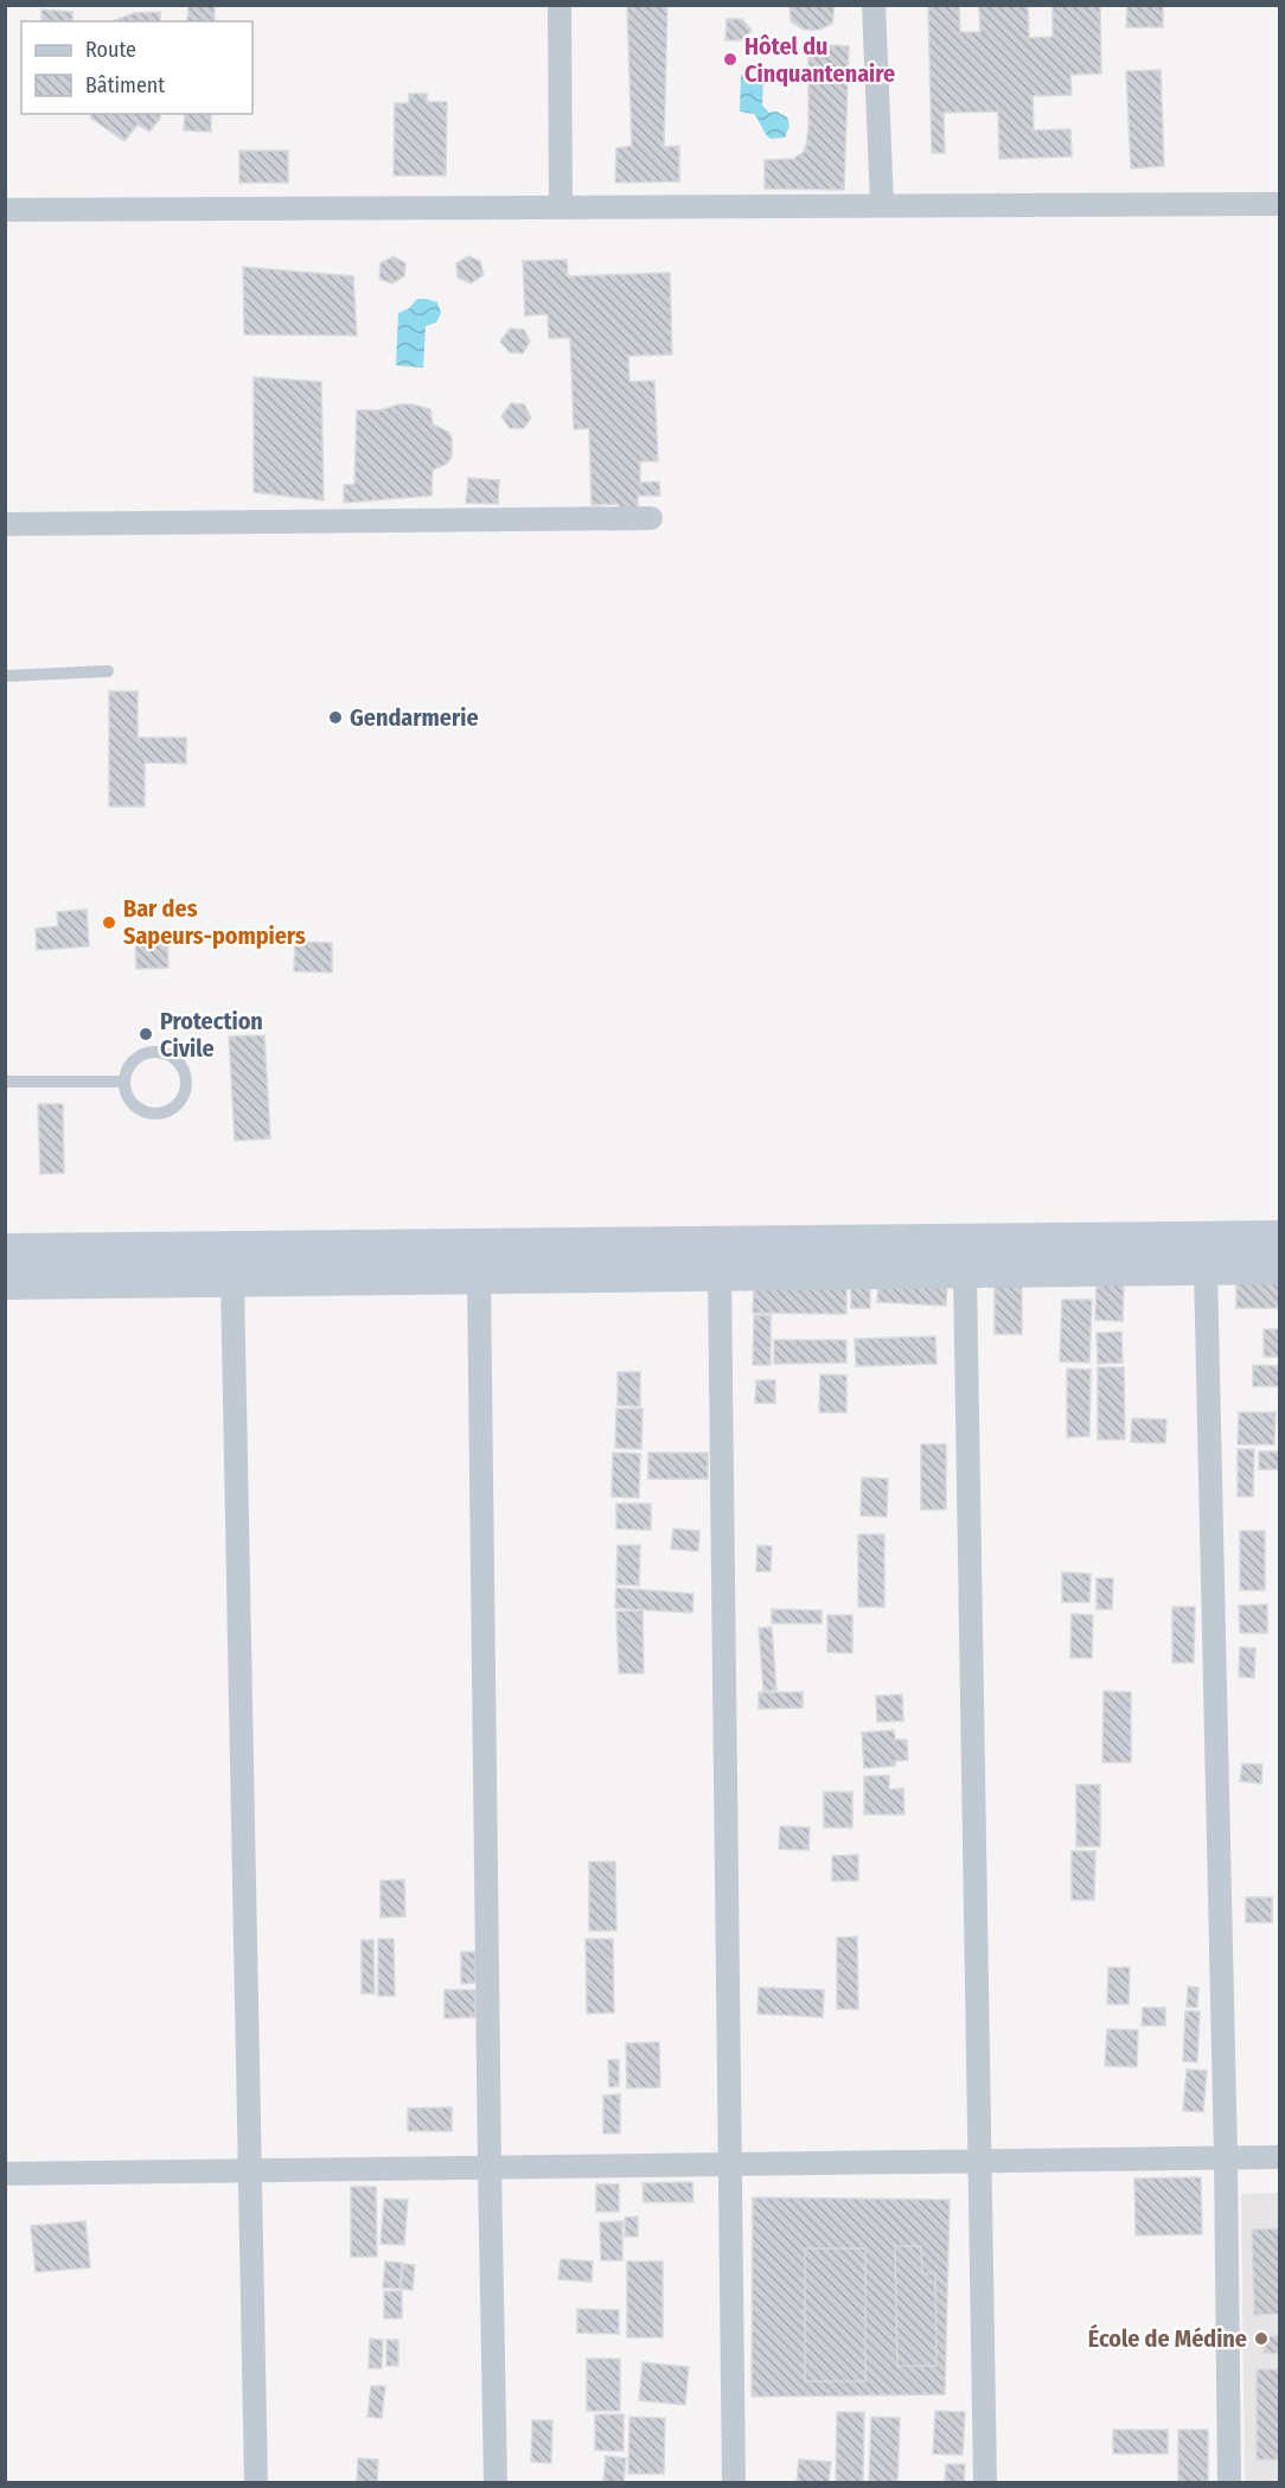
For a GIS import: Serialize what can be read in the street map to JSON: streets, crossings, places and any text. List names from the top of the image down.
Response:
{
  "places": [
    "Hôtel du Cinquantenaire",
    "Gendarmerie",
    "Bar des Sapeurs-pompiers",
    "Protection Civile",
    "École de Médine"
  ],
  "legend": ["Route", "Bâtiment"]
}
